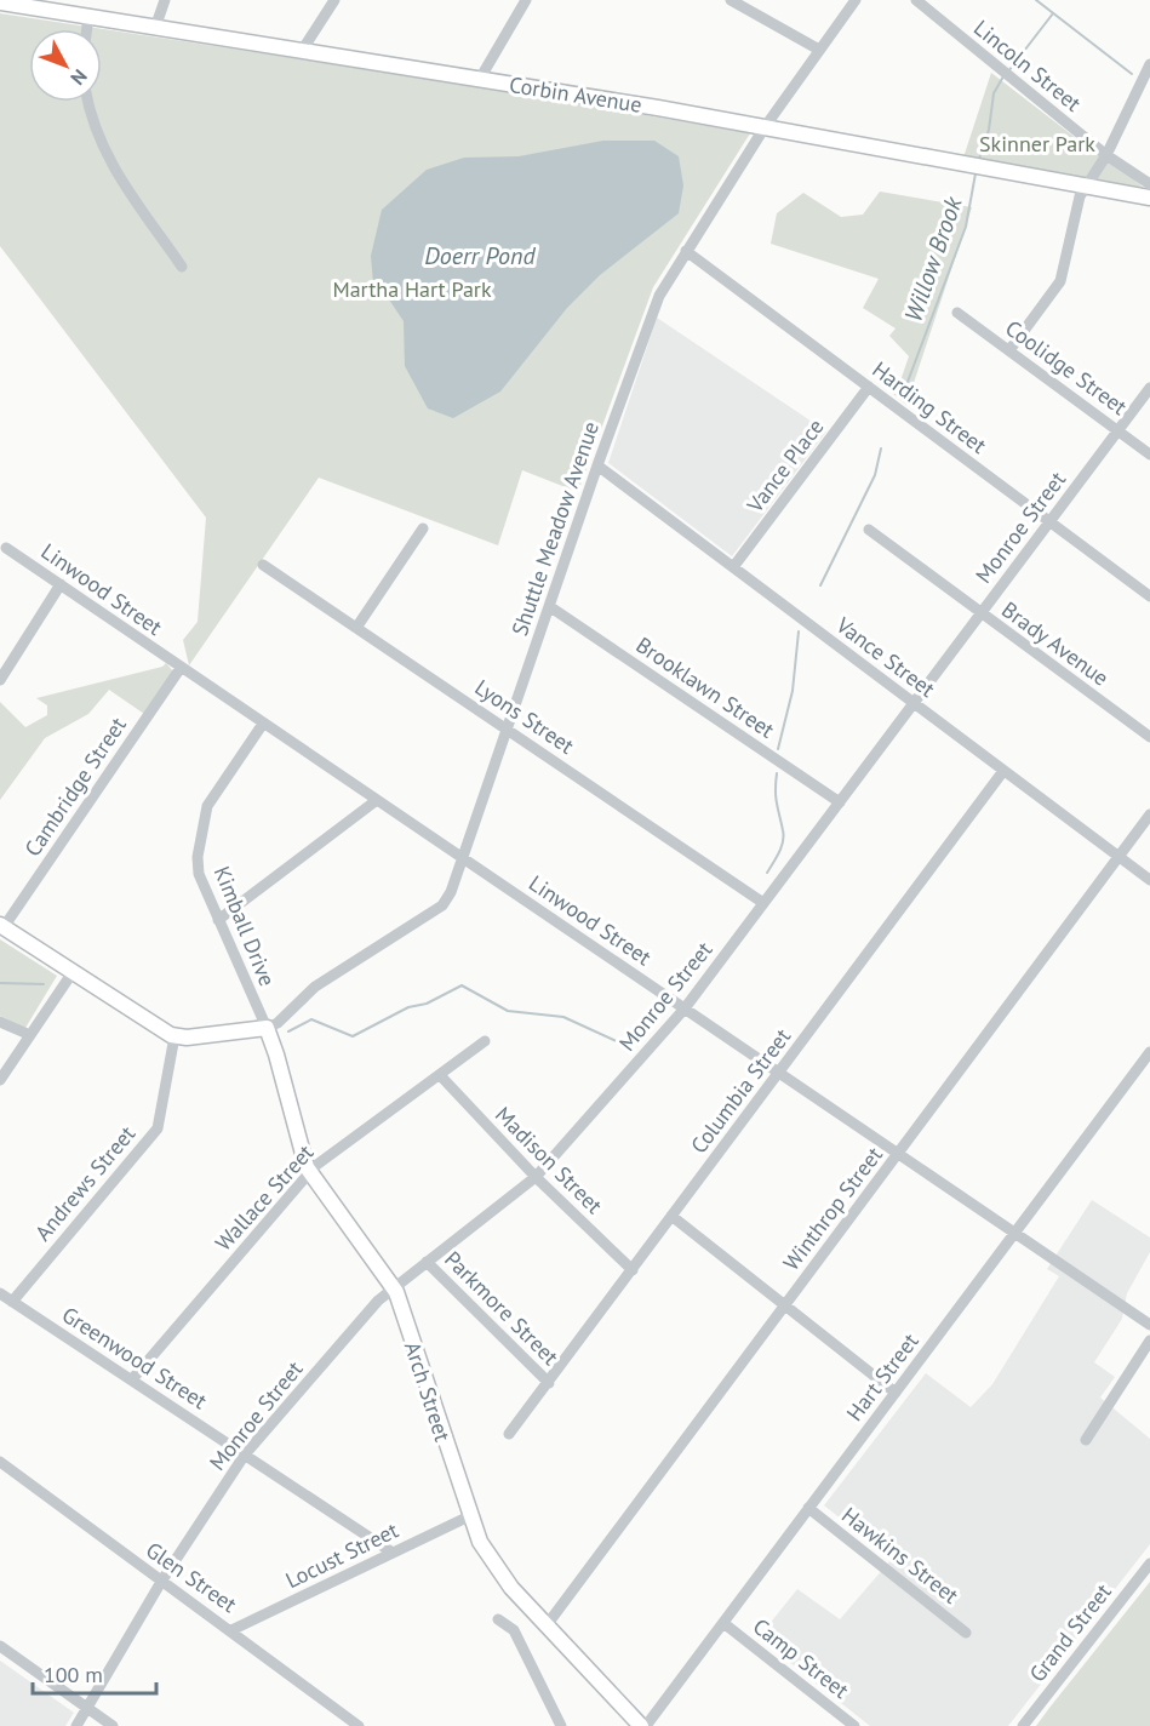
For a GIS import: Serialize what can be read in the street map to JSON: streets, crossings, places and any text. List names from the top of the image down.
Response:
{
  "streets": {
    "main road": ["Corbin Avenue", "Arch Street"],
    "street": [
      "Lincoln Street",
      "Coolidge Street",
      "Harding Street",
      "Vance Place",
      "Monroe Street",
      "Shuttle Meadow Avenue",
      "Linwood Street",
      "Brady Avenue",
      "Vance Street",
      "Brooklawn Street",
      "Lyons Street",
      "Cambridge Street",
      "Kimball Drive",
      "Columbia Street",
      "Madison Street",
      "Andrews Street",
      "Wallace Street",
      "Winthrop Street",
      "Parkmore Street",
      "Greenwood Street",
      "Hart Street",
      "Locust Street",
      "Hawkins Street",
      "Glen Street",
      "Grand Street",
      "Camp Street"
    ]
  },
  "crossings": [
    ["Corbin Avenue", "Shuttle Meadow Avenue"],
    ["Coolidge Street", "Monroe Street"],
    ["Harding Street", "Vance Place"],
    ["Harding Street", "Monroe Street"],
    ["Harding Street", "Shuttle Meadow Avenue"],
    ["Vance Place", "Vance Street"],
    ["Monroe Street", "Linwood Street"],
    ["Monroe Street", "Brady Avenue"],
    ["Monroe Street", "Vance Street"],
    ["Monroe Street", "Brooklawn Street"],
    ["Monroe Street", "Lyons Street"],
    ["Monroe Street", "Madison Street"],
    ["Monroe Street", "Parkmore Street"],
    ["Monroe Street", "Greenwood Street"],
    ["Monroe Street", "Arch Street"],
    ["Monroe Street", "Glen Street"],
    ["Shuttle Meadow Avenue", "Linwood Street"],
    ["Shuttle Meadow Avenue", "Vance Street"],
    ["Shuttle Meadow Avenue", "Brooklawn Street"],
    ["Shuttle Meadow Avenue", "Lyons Street"],
    ["Shuttle Meadow Avenue", "Kimball Drive"],
    ["Shuttle Meadow Avenue", "Arch Street"],
    ["Linwood Street", "Cambridge Street"],
    ["Linwood Street", "Kimball Drive"],
    ["Linwood Street", "Columbia Street"],
    ["Linwood Street", "Winthrop Street"],
    ["Linwood Street", "Hart Street"],
    ["Vance Street", "Columbia Street"],
    ["Vance Street", "Winthrop Street"],
    ["Kimball Drive", "Arch Street"],
    ["Columbia Street", "Madison Street"],
    ["Columbia Street", "Parkmore Street"],
    ["Madison Street", "Wallace Street"],
    ["Andrews Street", "Greenwood Street"],
    ["Wallace Street", "Greenwood Street"],
    ["Wallace Street", "Arch Street"],
    ["Winthrop Street", "Arch Street"],
    ["Greenwood Street", "Locust Street"],
    ["Hart Street", "Arch Street"],
    ["Hart Street", "Hawkins Street"],
    ["Hart Street", "Camp Street"],
    ["Arch Street", "Locust Street"],
    ["Locust Street", "Glen Street"]
  ],
  "water": ["Doerr Pond", "Willow Brook"],
  "parks": ["Skinner Park", "Martha Hart Park"],
  "scale_bar": "100 m",
  "north": "bottom right"
}
